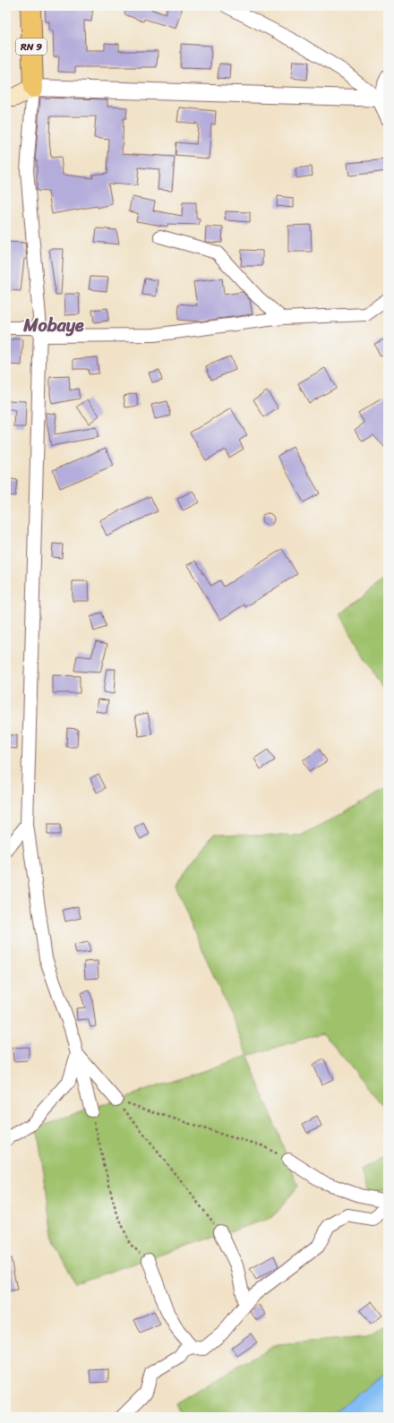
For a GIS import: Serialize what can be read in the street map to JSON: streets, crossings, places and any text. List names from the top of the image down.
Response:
{
  "streets": {
    "main road": ["RN 9"]
  },
  "districts": ["Mobaye"]
}
